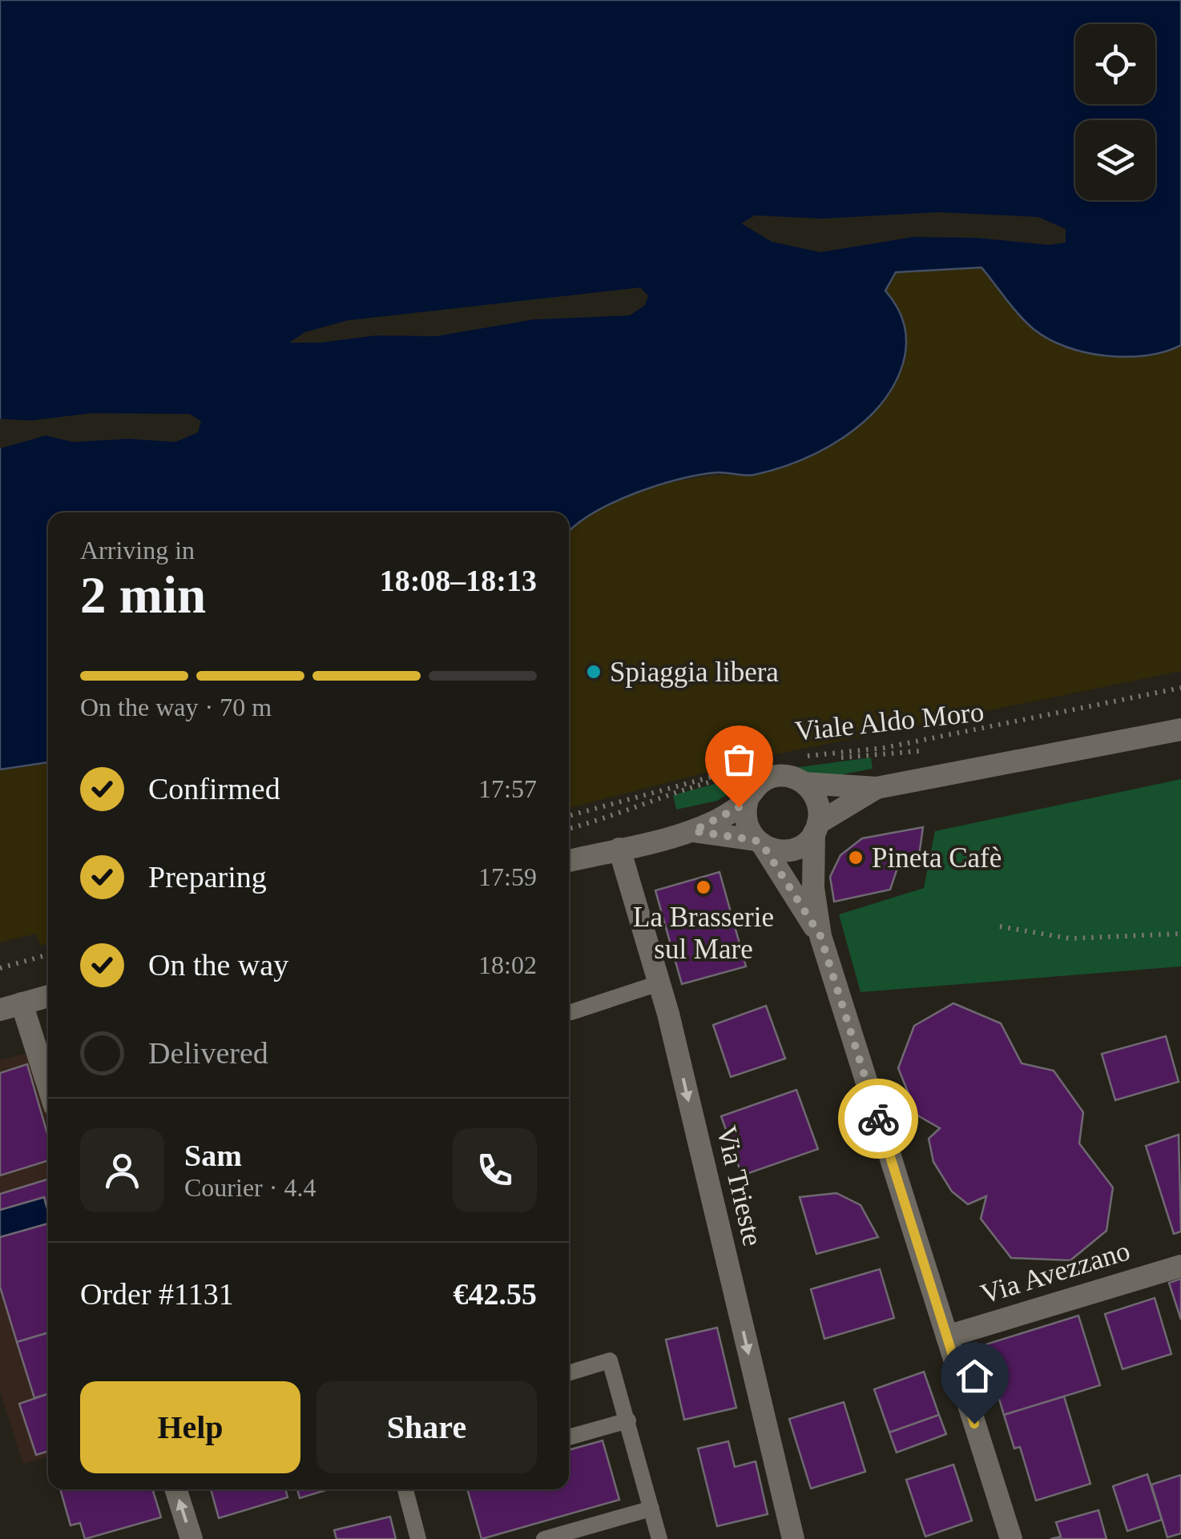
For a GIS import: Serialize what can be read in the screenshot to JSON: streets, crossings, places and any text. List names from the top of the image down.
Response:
{
  "streets": {
    "street": ["Viale Aldo Moro", "Via Trieste", "Via Avezzano"]
  },
  "crossings": [
    ["Viale Aldo Moro", "Via Trieste"]
  ],
  "places": ["Spiaggia libera", "Pineta Cafè", "La Brasserie sul Mare"],
  "page": {
    "heading": ["2 min", "Arriving in", "18:08–18:13"],
    "panel": [
      "Sam",
      "Courier · 4.4",
      "Order #1131",
      "€42.55"
    ],
    "bar": "On the way · 70 m",
    "list": [
      ["Confirmed", "17:57"],
      ["Preparing", "17:59"],
      ["On the way", "18:02"],
      "Delivered"
    ],
    "buttons": ["Help", "Share"]
  }
}
